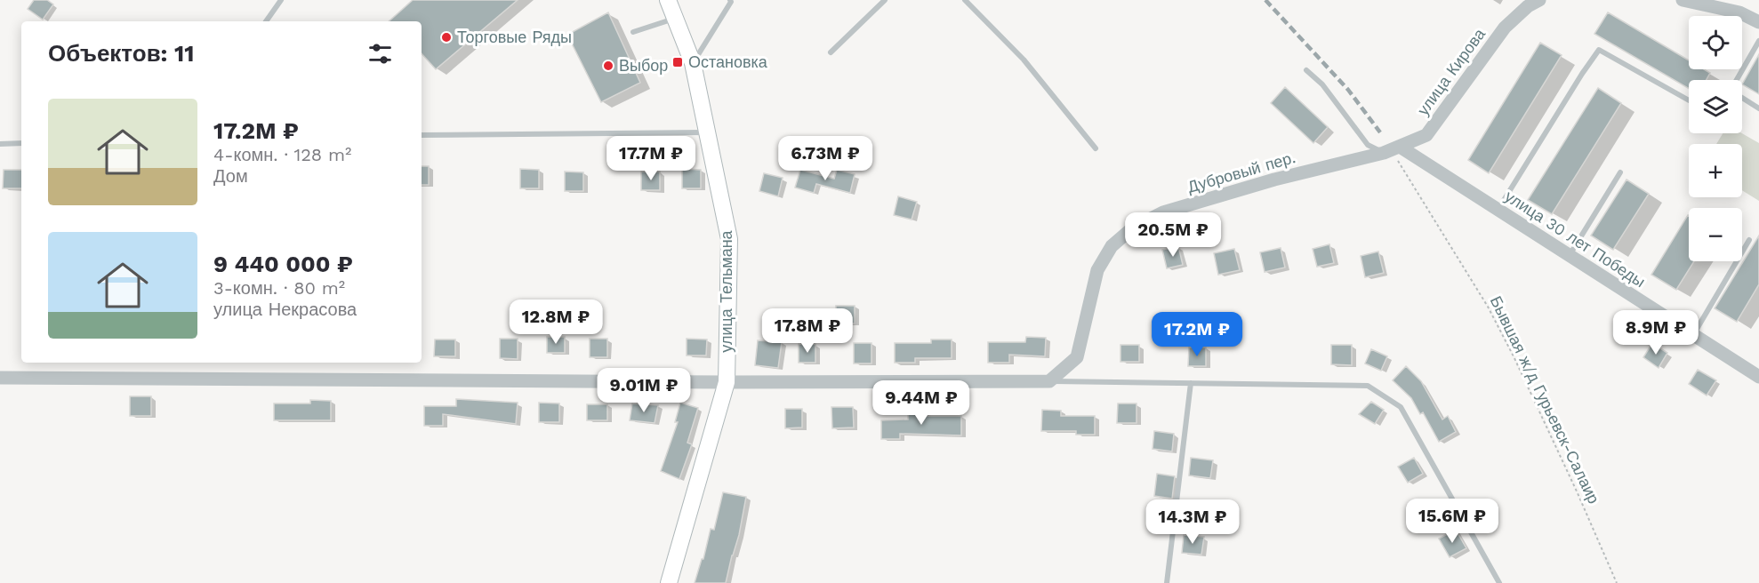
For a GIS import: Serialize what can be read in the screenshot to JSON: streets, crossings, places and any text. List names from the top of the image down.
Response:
{
  "streets": {
    "main road": ["улица Тельмана"],
    "street": ["улица Кирова", "Дубровый пер.", "улица 30 лет Победы"],
    "path": ["Бывшая ж/д Гурьевск-Салаир"]
  },
  "crossings": [
    ["улица Кирова", "Дубровый пер."],
    ["улица Кирова", "улица 30 лет Победы"],
    ["улица Кирова", "Бывшая ж/д Гурьевск-Салаир"],
    ["Дубровый пер.", "улица 30 лет Победы"],
    ["Дубровый пер.", "Бывшая ж/д Гурьевск-Салаир"],
    ["улица 30 лет Победы", "Бывшая ж/д Гурьевск-Салаир"]
  ],
  "places": {
    "other": ["Торговые Ряды", "Выбор"],
    "transit": ["Остановка"]
  },
  "page": {
    "map_buttons": ["+", "−"],
    "heading": "Объектов: 11",
    "list": [
      {
        "name": "17.2M ₽",
        "note": "4-комн. · 128 m² · Дом"
      },
      {
        "name": "9 440 000 ₽",
        "note": "3-комн. · 80 m² · улица Некрасова"
      }
    ],
    "price": [
      "17.7M ₽",
      "6.73M ₽",
      "20.5M ₽",
      "12.8M ₽",
      "17.8M ₽",
      "8.9M ₽",
      "17.2M ₽",
      "9.01M ₽",
      "9.44M ₽",
      "15.6M ₽",
      "14.3M ₽"
    ]
  }
}
